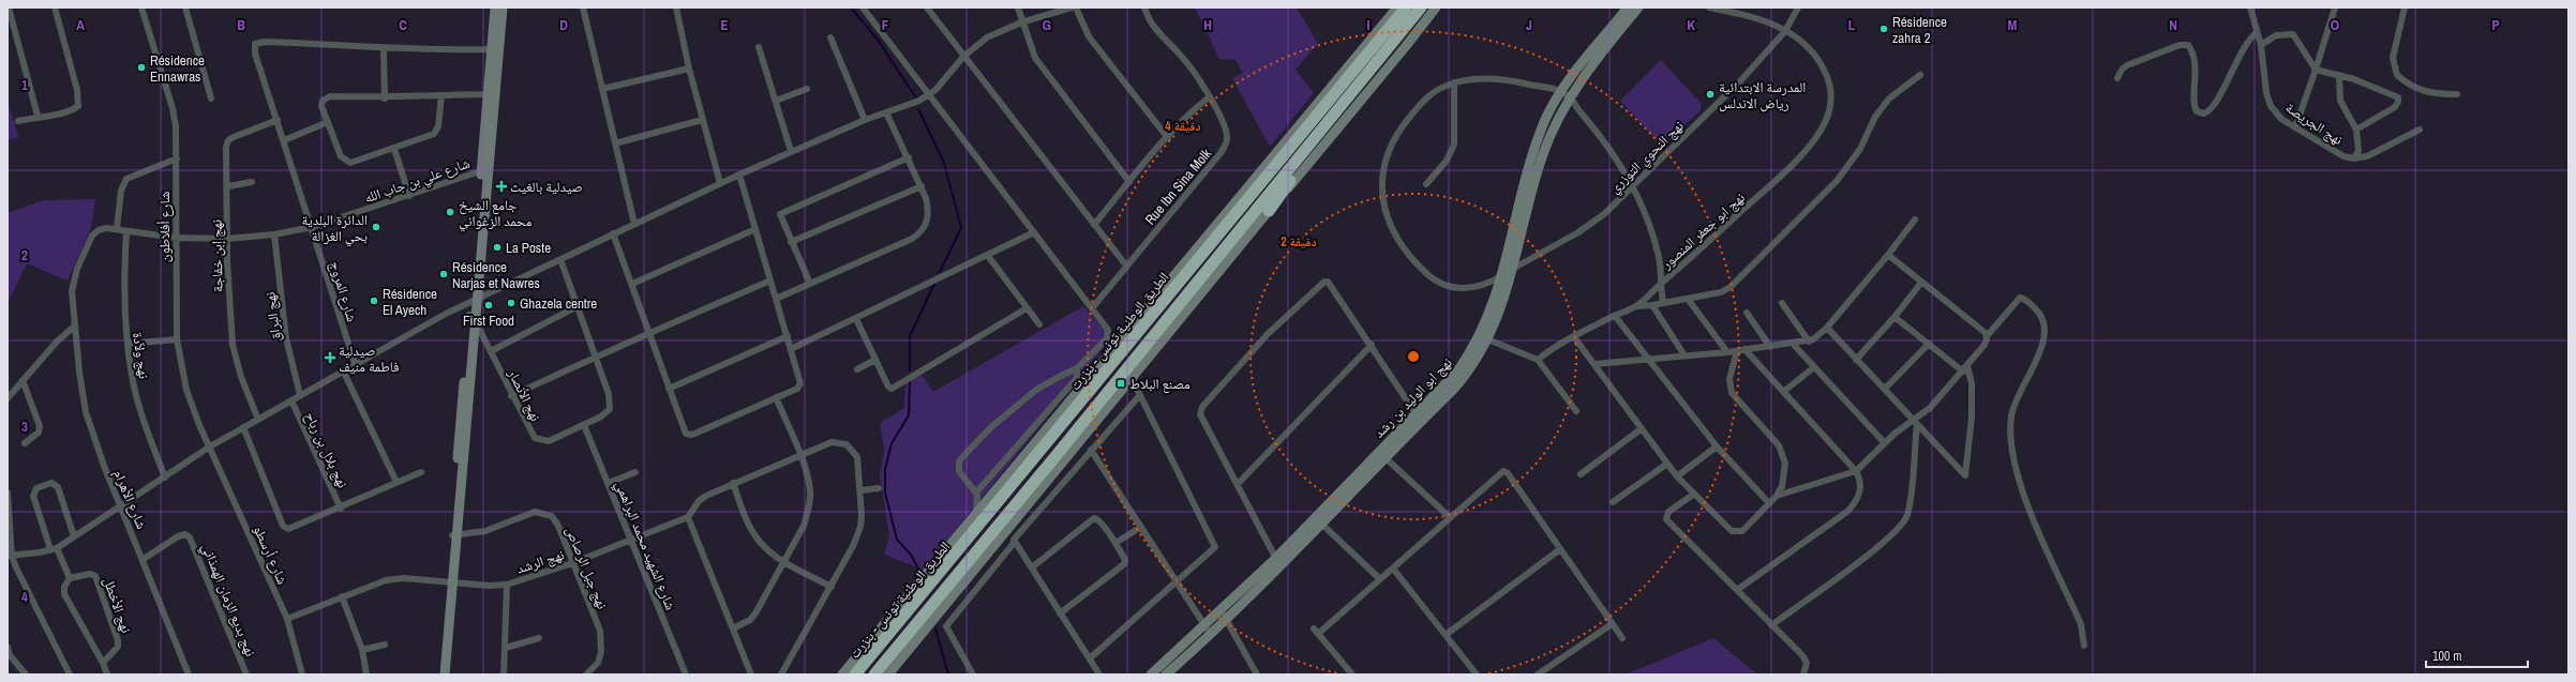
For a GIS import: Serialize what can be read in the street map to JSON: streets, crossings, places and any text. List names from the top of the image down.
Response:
{
  "streets": {
    "highway": ["الطريق الوطنية تونس - بنزرت"],
    "street": [
      "نهج الجريصة",
      "نهج النحوي التوزري",
      "شارع علي بن جاب الله",
      "Rue Ibn Sina Molk",
      "شارع أفلاطون",
      "نهج ابو جعفر المنصور",
      "نهج إبن خفاجة",
      "شارع المروج",
      "نهج البراق",
      "نهج ولاّدة",
      "نهج الأنصار",
      "نهج ابو الوليد بن رشد",
      "نهج بلال بن رباح",
      "شارع الأهرام",
      "شارع الشهيد محمد البراهمي",
      "شارع أرسطو",
      "نهج الرشد",
      "نهج جبل الرصاص",
      "نهج بديع الزمان الهمذاني",
      "نهج الأخطل"
    ]
  },
  "crossings": [
    ["نهج النحوي التوزري", "نهج ابو جعفر المنصور"],
    ["نهج النحوي التوزري", "نهج ابو الوليد بن رشد"],
    ["شارع علي بن جاب الله", "شارع أفلاطون"],
    ["شارع علي بن جاب الله", "نهج إبن خفاجة"],
    ["شارع علي بن جاب الله", "شارع المروج"],
    ["شارع علي بن جاب الله", "نهج البراق"],
    ["شارع علي بن جاب الله", "نهج ولاّدة"],
    ["شارع علي بن جاب الله", "شارع الأهرام"],
    ["شارع أفلاطون", "شارع أرسطو"],
    ["نهج إبن خفاجة", "شارع المروج"],
    ["نهج الأنصار", "شارع الشهيد محمد البراهمي"],
    ["شارع الأهرام", "نهج بديع الزمان الهمذاني"],
    ["شارع الشهيد محمد البراهمي", "نهج الرشد"],
    ["شارع أرسطو", "نهج الرشد"],
    ["نهج الرشد", "نهج جبل الرصاص"]
  ],
  "places": {
    "other": [
      "Résidence zahra 2",
      "Résidence Ennawras",
      "المدرسة الابتدائية رياض الاندلس",
      "جامع الشيخ محمد الزغواني",
      "الدائرة البلدية بحي الغزالة",
      "La Poste",
      "Résidence Narjas et Nawres",
      "Résidence El Ayech",
      "Ghazela centre",
      "First Food"
    ],
    "health": ["صيدلية بالغيث", "صيدلية فاطمة منيف"],
    "transit": ["مصنع البلاط"]
  },
  "scale_bar": "100 m",
  "grid": {
    "columns": [
      "A",
      "B",
      "C",
      "D",
      "E",
      "F",
      "G",
      "H",
      "I",
      "J",
      "K",
      "L",
      "M",
      "N",
      "O",
      "P"
    ],
    "rows": [
      "1",
      "2",
      "3",
      "4"
    ]
  },
  "rings": ["4 دقيقة", "2 دقيقة"]
}
